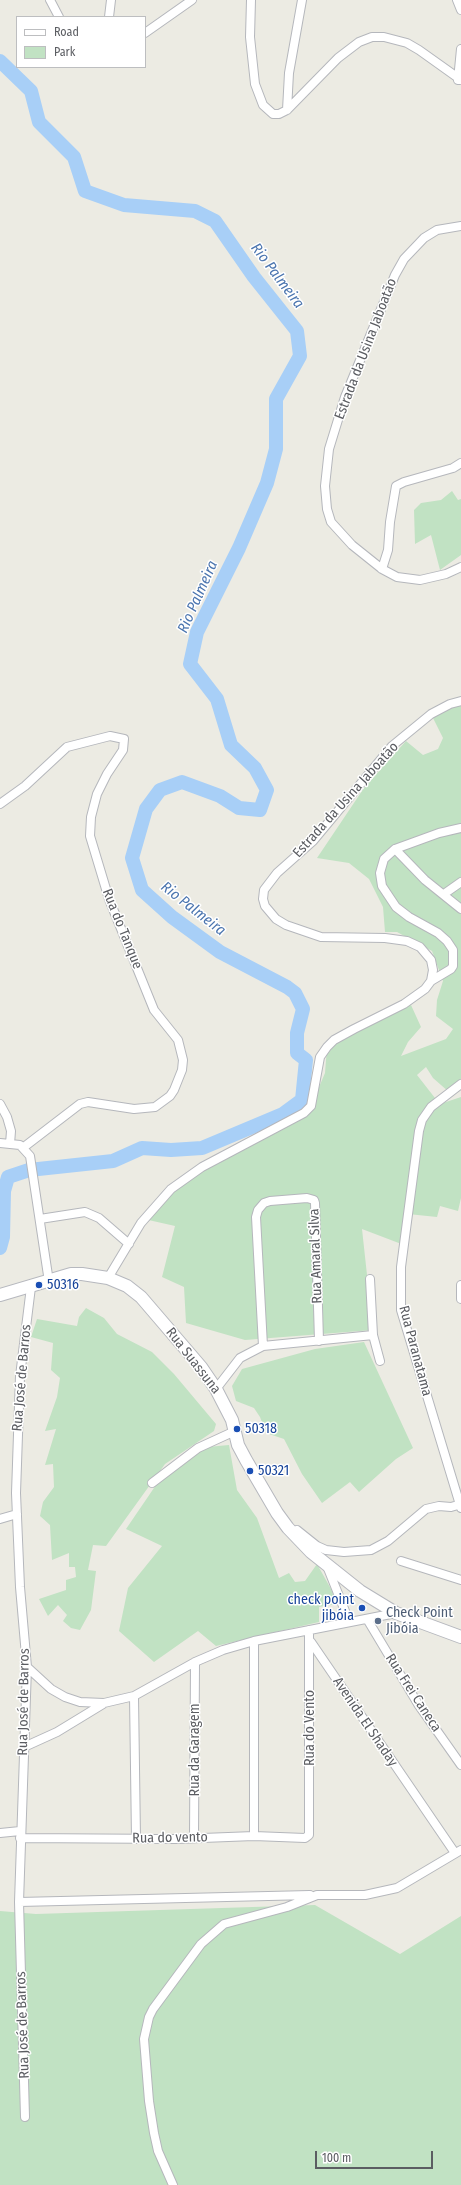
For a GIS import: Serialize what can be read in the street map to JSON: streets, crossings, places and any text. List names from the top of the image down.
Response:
{
  "streets": {
    "street": [
      "Estrada da Usina Jaboatão",
      "Rua do Tanque",
      "Rua Amaral Silva",
      "Rua Paranatama",
      "Rua Suassuna",
      "Rua José de Barros",
      "Rua Frei Caneca",
      "Avenida El Shaday",
      "Rua do Vento",
      "Rua da Garagem",
      "Rua do vento"
    ]
  },
  "crossings": [
    ["Rua Suassuna", "Rua José de Barros"],
    ["Rua José de Barros", "Rua do vento"],
    ["Avenida El Shaday", "Rua do Vento"],
    ["Rua do Vento", "Rua do vento"],
    ["Rua da Garagem", "Rua do vento"]
  ],
  "water": ["Rio Palmeira"],
  "places": [
    "50316",
    "50318",
    "50321",
    "check point jibóia",
    "Check Point Jibóia"
  ],
  "legend": ["Road", "Park"],
  "scale_bar": "100 m"
}
